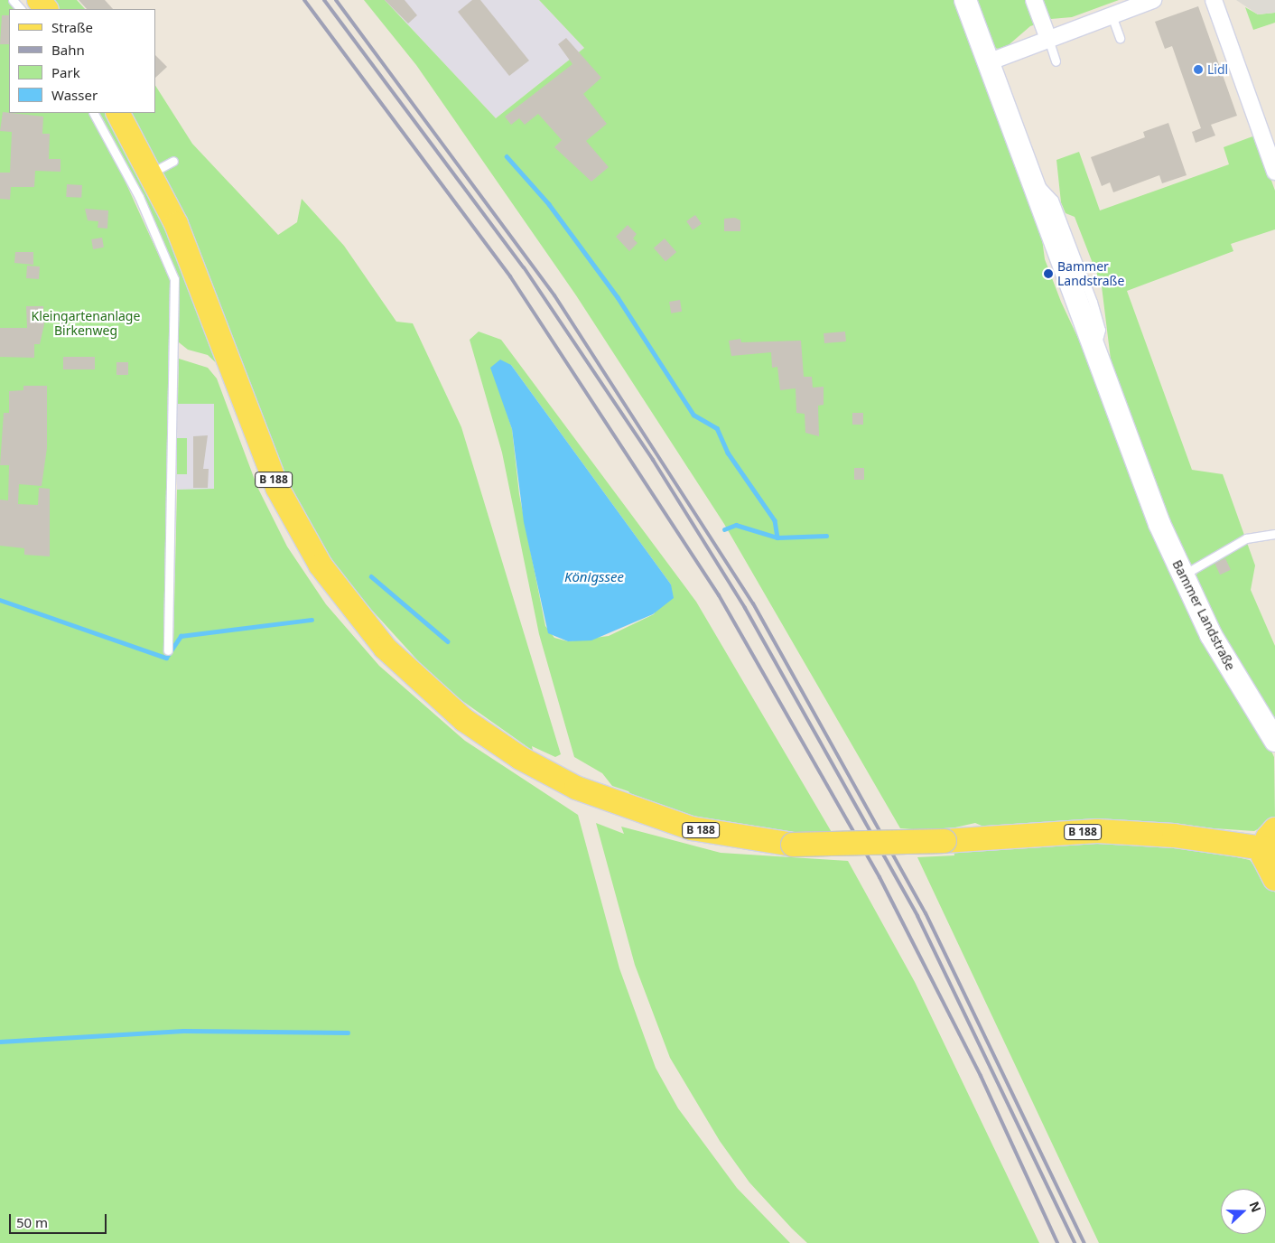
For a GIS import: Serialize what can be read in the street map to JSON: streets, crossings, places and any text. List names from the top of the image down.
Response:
{
  "streets": {
    "main road": ["B 188", "Bammer Landstraße"]
  },
  "water": ["Königssee"],
  "parks": ["Kleingartenanlage Birkenweg"],
  "places": ["Lidl", "Bammer Landstraße"],
  "legend": [
    "Straße",
    "Bahn",
    "Park",
    "Wasser"
  ],
  "scale_bar": "50 m",
  "north": "right"
}
